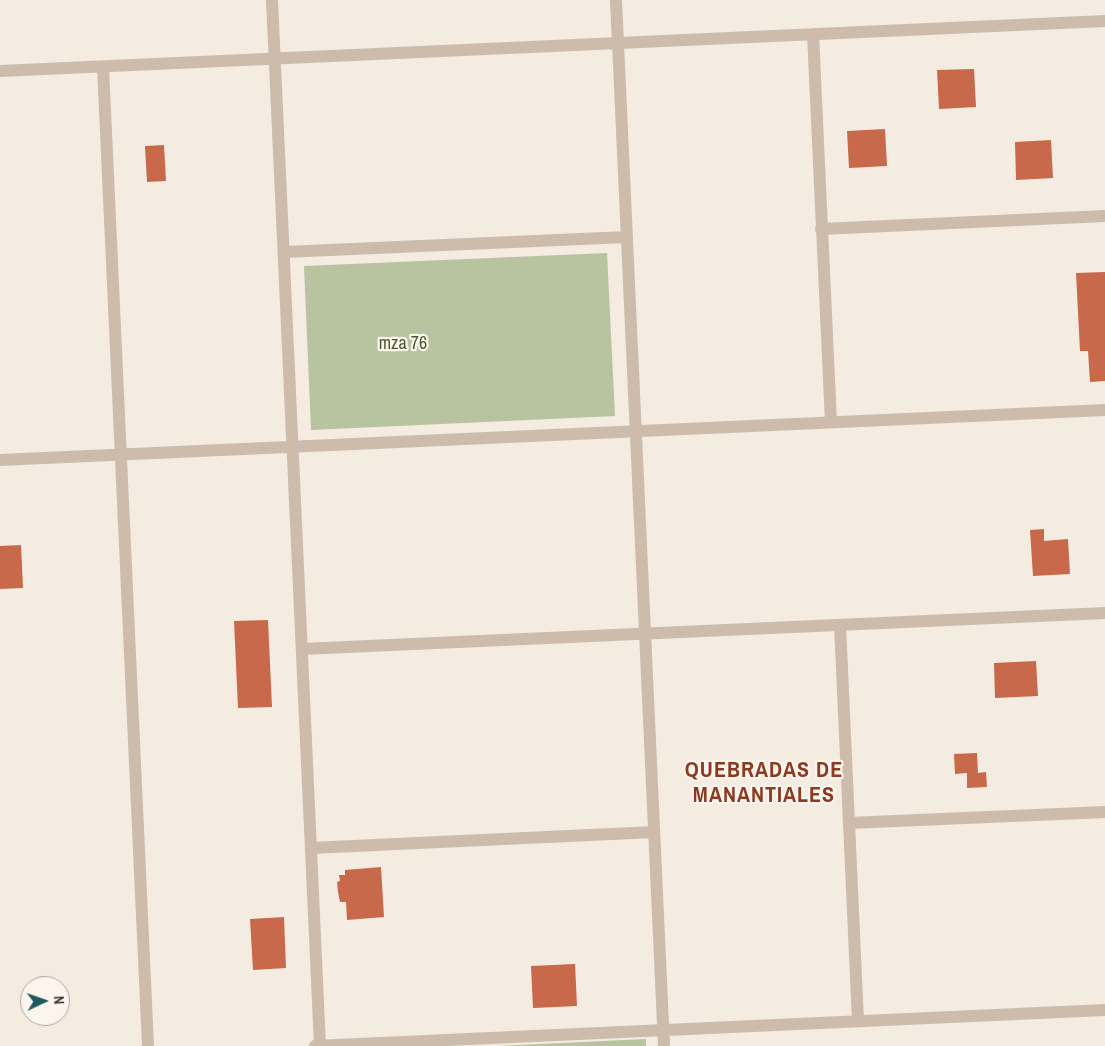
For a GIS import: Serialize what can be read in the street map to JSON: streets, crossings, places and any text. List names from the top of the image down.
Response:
{
  "districts": ["QUEBRADAS DE MANANTIALES"],
  "parks": ["mza 76"],
  "north": "right"
}
